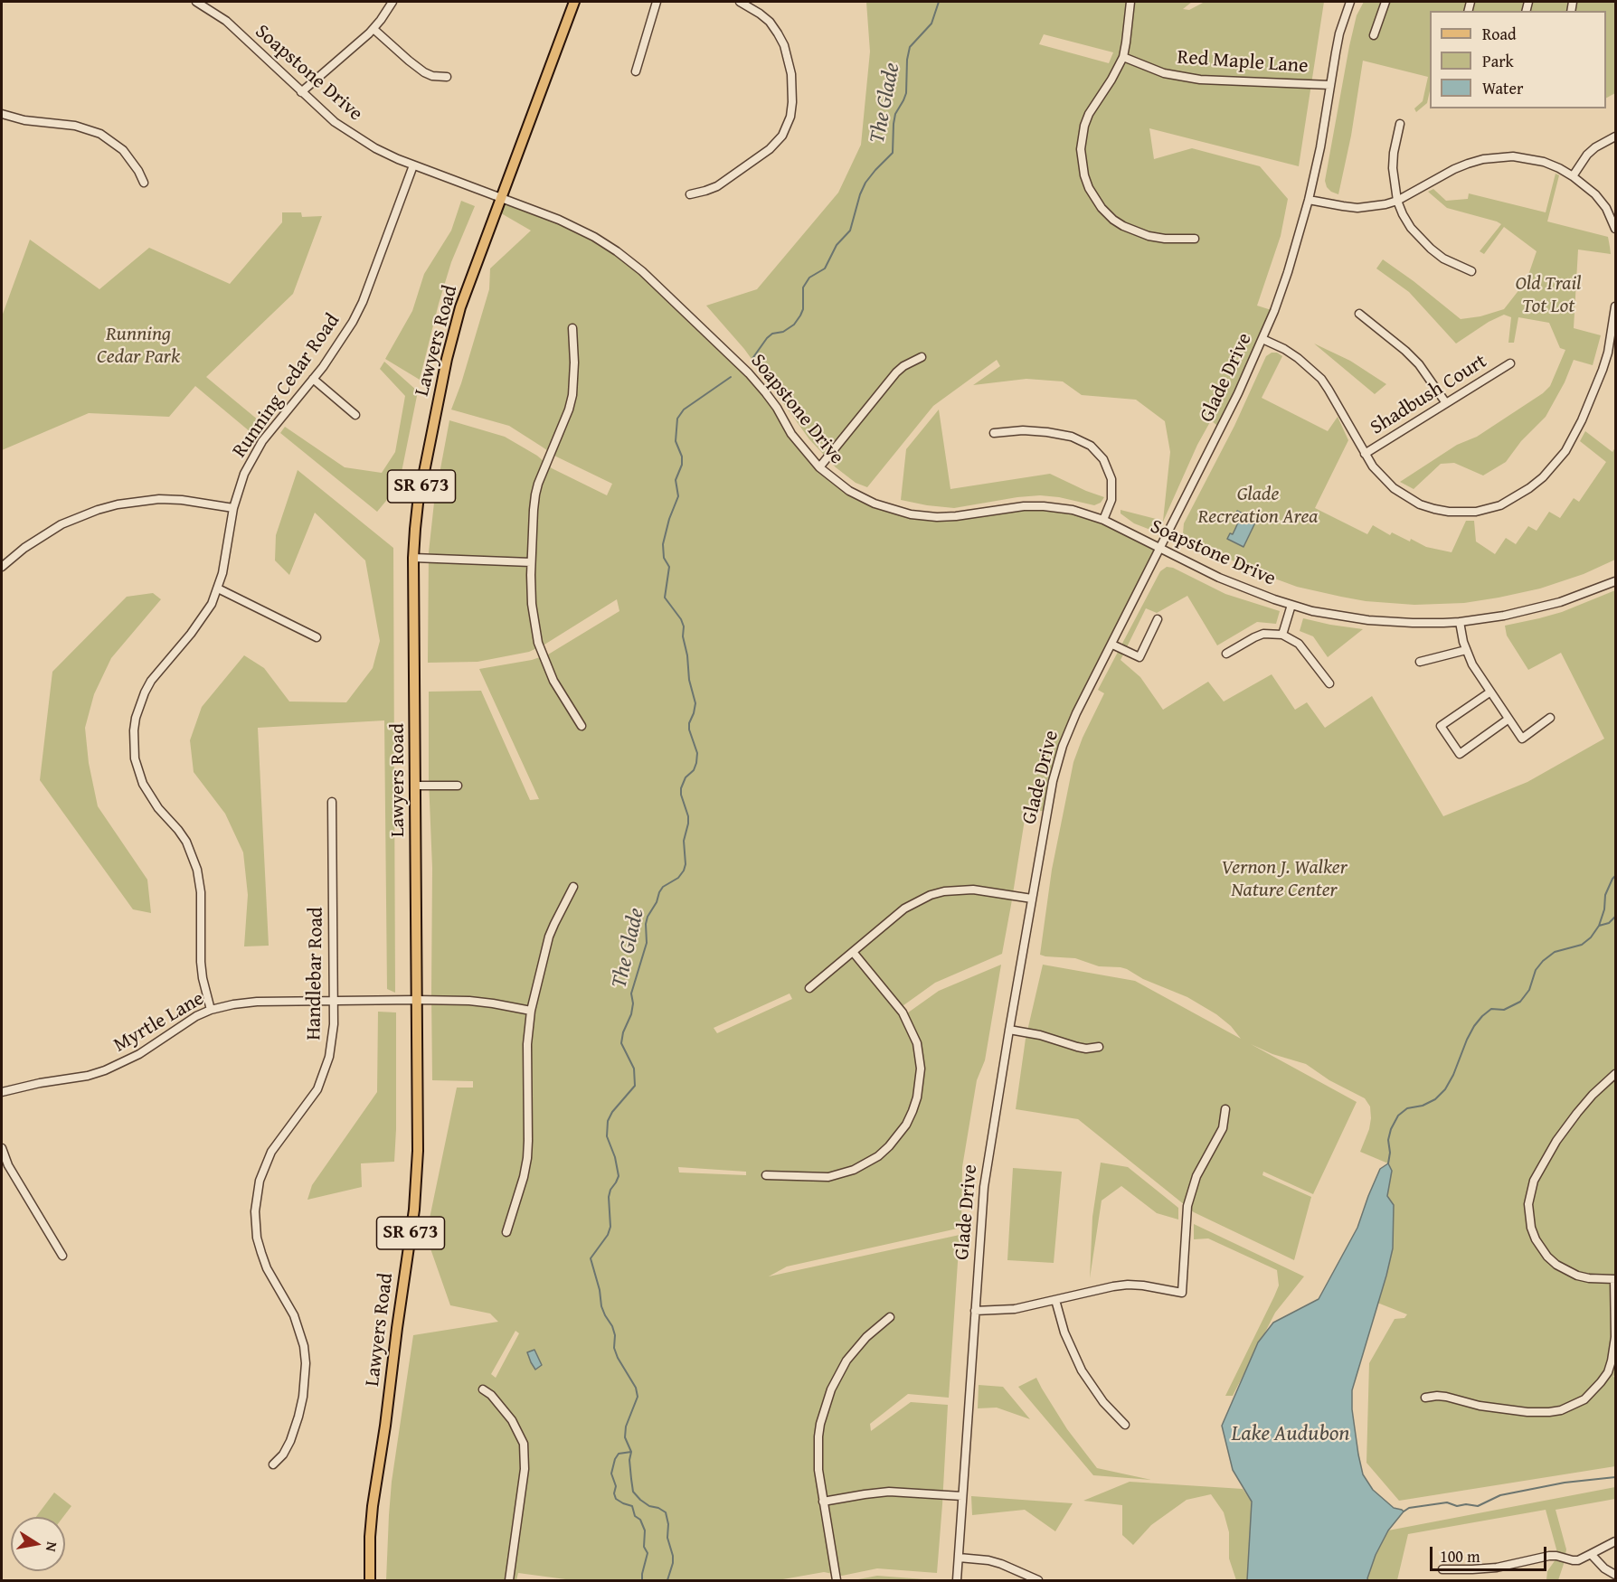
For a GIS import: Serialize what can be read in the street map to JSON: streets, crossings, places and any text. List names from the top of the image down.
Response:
{
  "streets": {
    "main road": ["Lawyers Road", "SR 673"],
    "street": [
      "Red Maple Lane",
      "Soapstone Drive",
      "Glade Drive",
      "Running Cedar Road",
      "Shadbush Court",
      "Handlebar Road",
      "Myrtle Lane"
    ]
  },
  "crossings": [
    ["Red Maple Lane", "Glade Drive"],
    ["Soapstone Drive", "Lawyers Road"],
    ["Soapstone Drive", "Glade Drive"],
    ["Soapstone Drive", "Running Cedar Road"],
    ["Lawyers Road", "Myrtle Lane"],
    ["Running Cedar Road", "Myrtle Lane"],
    ["Handlebar Road", "Myrtle Lane"]
  ],
  "water": ["The Glade", "Lake Audubon"],
  "parks": [
    "Old Trail Tot Lot",
    "Running Cedar Park",
    "Glade Recreation Area",
    "Vernon J. Walker Nature Center"
  ],
  "legend": ["Road", "Park", "Water"],
  "scale_bar": "100 m",
  "north": "right"
}
